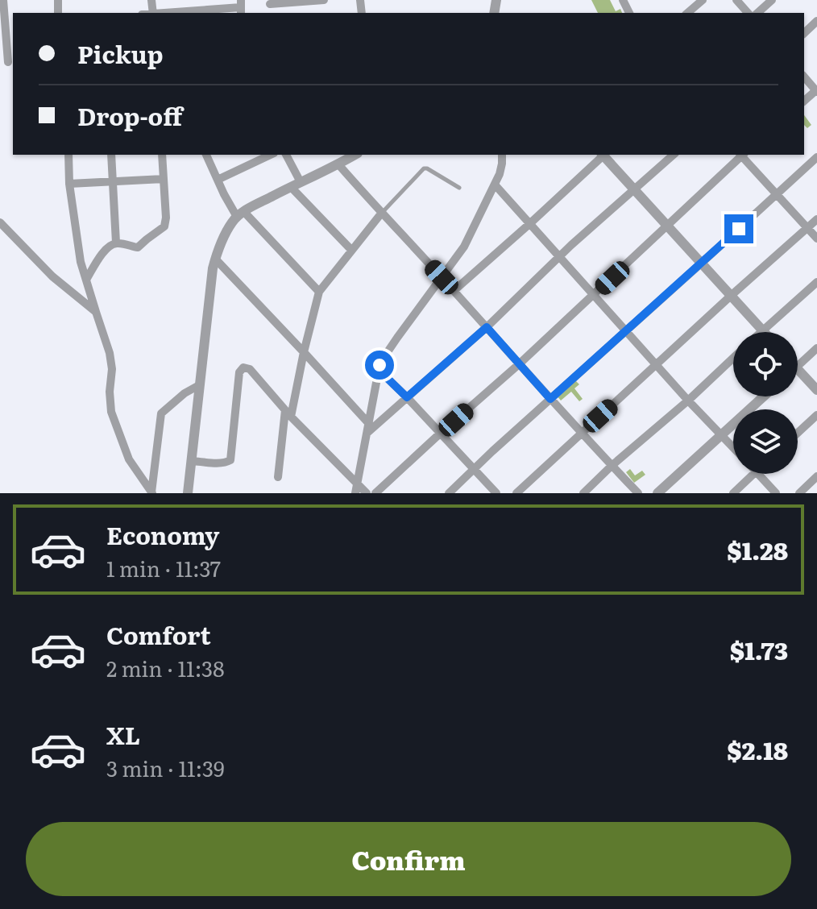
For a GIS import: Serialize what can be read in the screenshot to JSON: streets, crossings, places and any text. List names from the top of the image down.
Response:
{
  "page": {
    "banner": ["Pickup", "Drop-off"],
    "list": [
      {
        "name": "Economy",
        "note": "1 min · 11:37",
        "value": "$1.28"
      },
      {
        "name": "Comfort",
        "note": "2 min · 11:38",
        "value": "$1.73"
      },
      {
        "name": "XL",
        "note": "3 min · 11:39",
        "value": "$2.18"
      }
    ],
    "buttons": "Confirm"
  }
}
